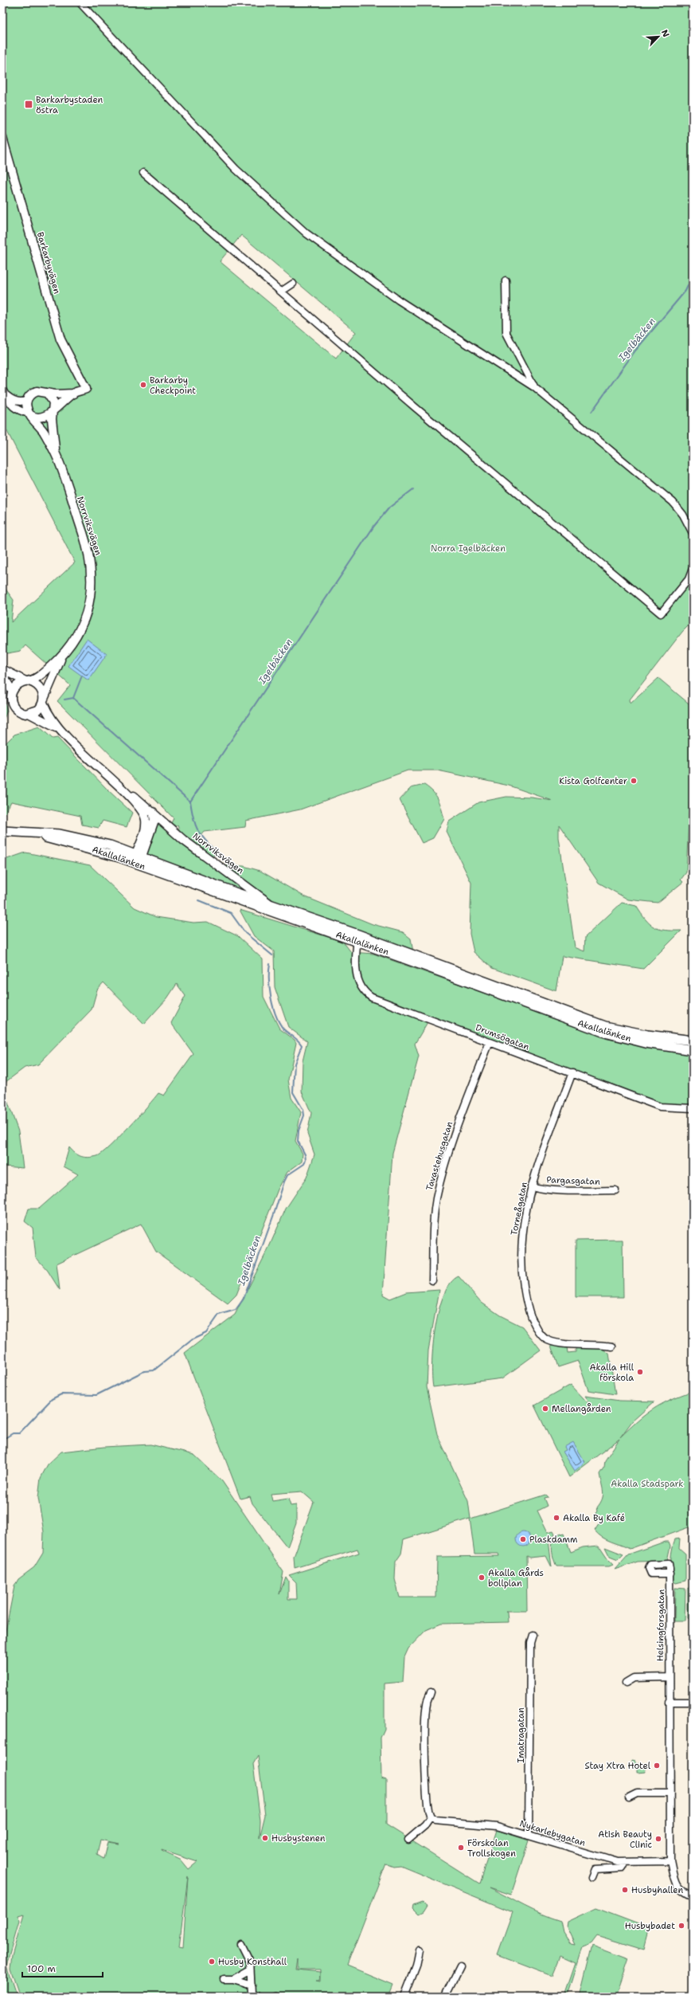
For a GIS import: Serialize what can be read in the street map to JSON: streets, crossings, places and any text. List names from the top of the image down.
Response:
{
  "streets": {
    "main road": ["Akallalänken"],
    "street": [
      "Barkarbyvägen",
      "Norrviksvägen",
      "Drumsögatan",
      "Tavastehusgatan",
      "Pargasgatan",
      "Torneågatan",
      "Helsingforsgatan",
      "Imatragatan",
      "Nykarlebygatan"
    ]
  },
  "crossings": [
    ["Norrviksvägen", "Akallalänken"],
    ["Akallalänken", "Drumsögatan"],
    ["Drumsögatan", "Tavastehusgatan"],
    ["Drumsögatan", "Torneågatan"],
    ["Pargasgatan", "Torneågatan"],
    ["Helsingforsgatan", "Nykarlebygatan"],
    ["Imatragatan", "Nykarlebygatan"]
  ],
  "water": ["Igelbäcken"],
  "parks": ["Norra Igelbäcken", "Akalla Stadspark"],
  "places": {
    "transit": ["Barkarbystaden östra"],
    "other": [
      "Barkarby Checkpoint",
      "Kista Golfcenter",
      "Akalla Hill förskola",
      "Mellangården",
      "Akalla By Kafé",
      "Plaskdamm",
      "Akalla Gårds bollplan",
      "Stay Xtra Hotel",
      "Husbystenen",
      "Atish Beauty Clinic",
      "Förskolan Trollskogen",
      "Husbyhallen",
      "Husbybadet",
      "Husby Konsthall"
    ]
  },
  "scale_bar": "100 m",
  "north": "top right"
}
